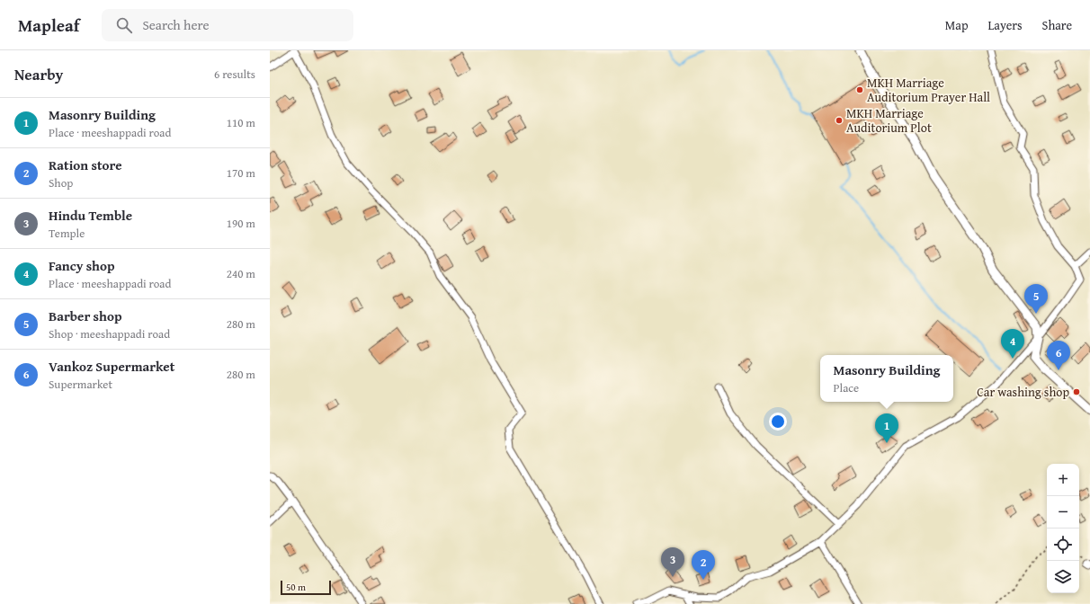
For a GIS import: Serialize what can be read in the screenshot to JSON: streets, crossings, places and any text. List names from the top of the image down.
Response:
{
  "places": ["MKH Marriage Auditorium Prayer Hall", "MKH Marriage Auditorium Plot", "Car washing shop"],
  "scale_bar": "50 m",
  "page": {
    "header": "Mapleaf",
    "search": "Search here",
    "nav": ["Map", "Layers", "Share"],
    "heading": ["Nearby", "6 results"],
    "list": [
      {
        "mark": "1",
        "name": "Masonry Building",
        "note": "Place · meeshappadi road",
        "value": "110 m"
      },
      {
        "mark": "2",
        "name": "Ration store",
        "note": "Shop",
        "value": "170 m"
      },
      {
        "mark": "3",
        "name": "Hindu Temble",
        "note": "Temple",
        "value": "190 m"
      },
      {
        "mark": "4",
        "name": "Fancy shop",
        "note": "Place · meeshappadi road",
        "value": "240 m"
      },
      {
        "mark": "5",
        "name": "Barber shop",
        "note": "Shop · meeshappadi road",
        "value": "280 m"
      },
      {
        "mark": "6",
        "name": "Vankoz Supermarket",
        "note": "Supermarket",
        "value": "280 m"
      }
    ],
    "pins": [
      "5",
      "4",
      "6",
      "1",
      "3",
      "2"
    ],
    "popup": ["Masonry Building", "Place"],
    "map_buttons": ["+", "−"],
    "scale": "50 m"
  }
}
